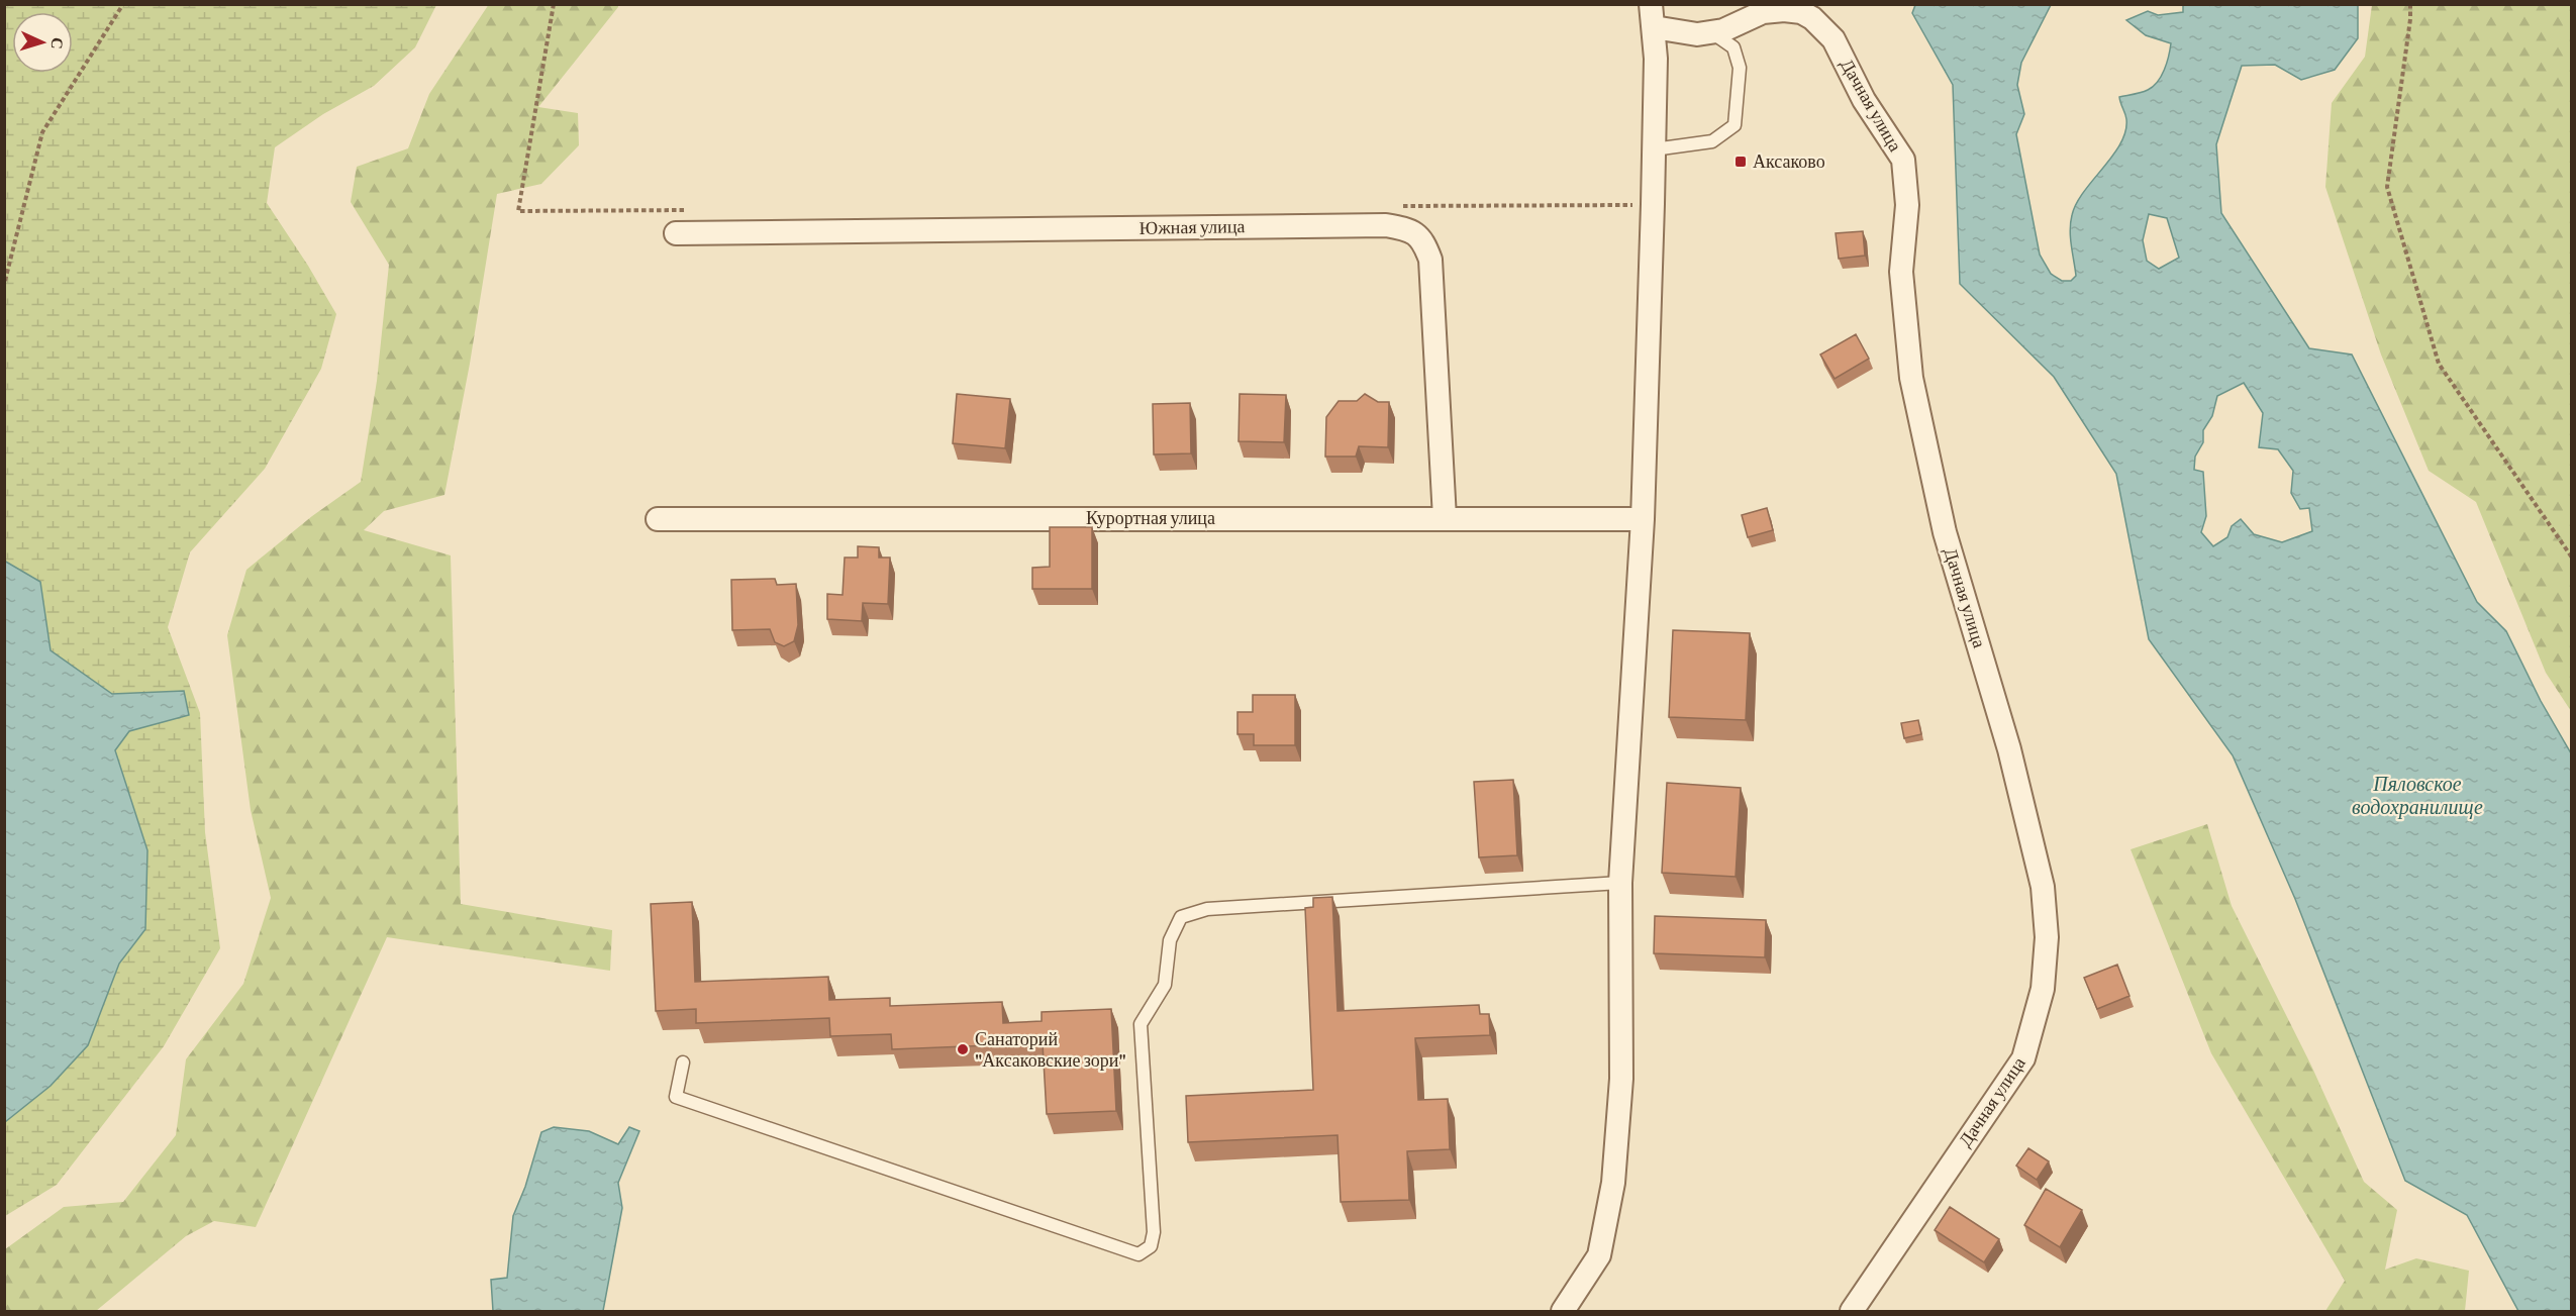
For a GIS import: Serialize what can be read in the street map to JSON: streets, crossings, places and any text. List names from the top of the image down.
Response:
{
  "streets": {
    "street": ["Дачная улица", "Южная улица", "Курортная улица"]
  },
  "crossings": [
    ["Южная улица", "Курортная улица"]
  ],
  "water": ["Пяловское водохранилище"],
  "places": {
    "transit": ["Аксаково"],
    "other": ["Санаторий \"Аксаковские зори\""]
  },
  "north": "right"
}
